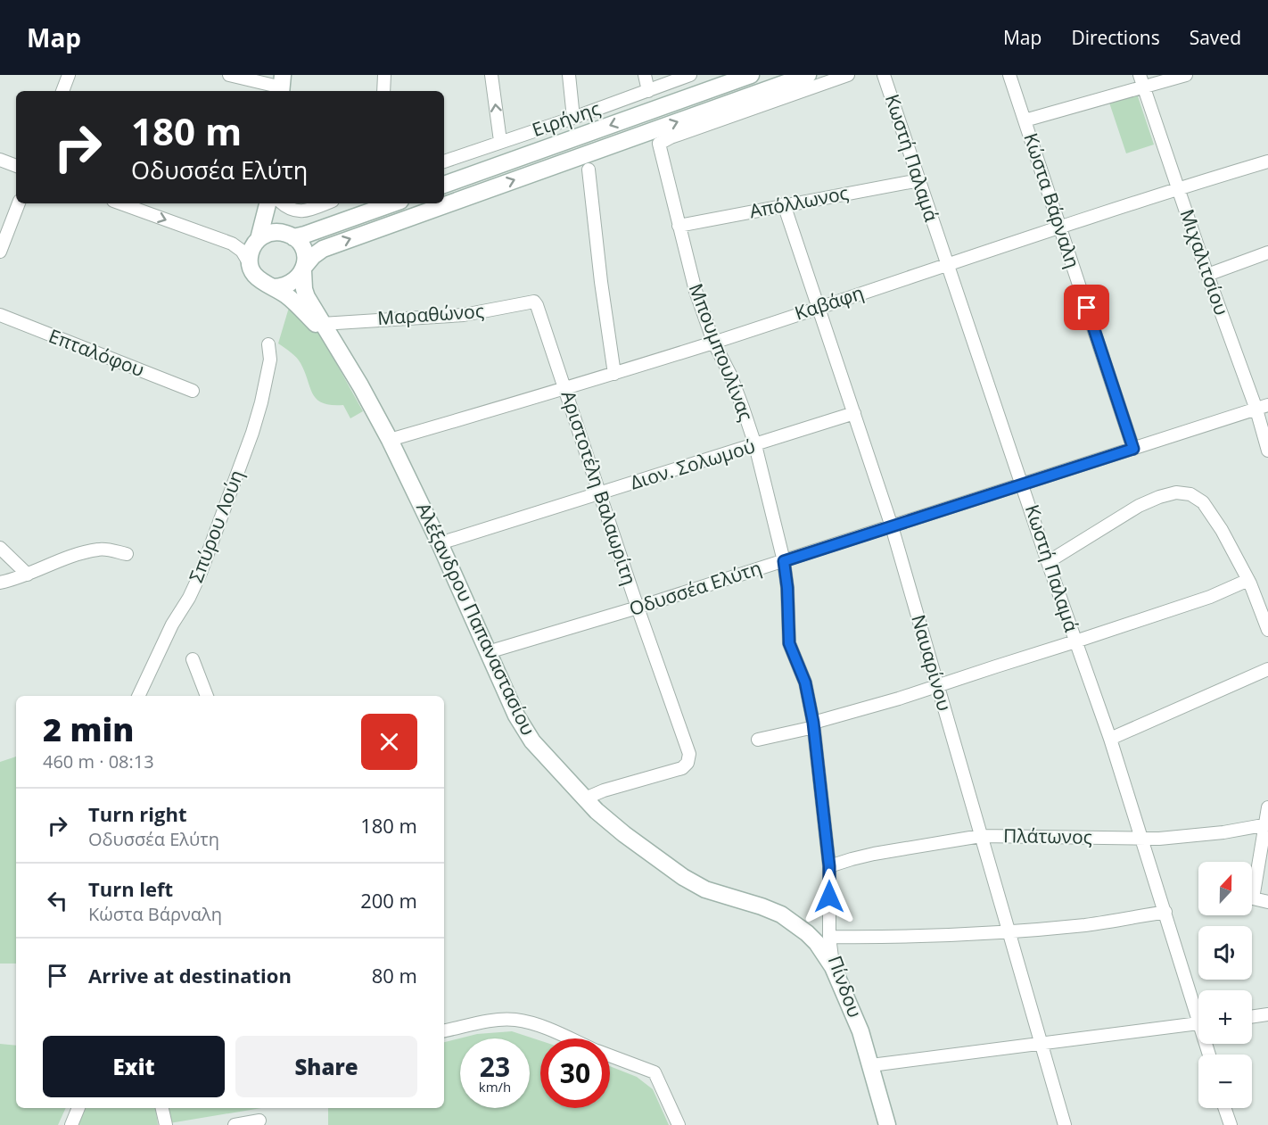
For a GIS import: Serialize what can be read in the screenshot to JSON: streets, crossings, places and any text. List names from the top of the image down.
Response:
{
  "streets": {
    "street": [
      "Ειρήνης",
      "Κωστή Παλαμά",
      "Κώστα Βάρναλη",
      "Απόλλωνος",
      "Μιχαλιτσίου",
      "Καβάφη",
      "Μαραθώνος",
      "Μπουμπουλίνας",
      "Επταλόφου",
      "Διον. Σολωμού",
      "Αριστοτέλη Βαλαωρίτη",
      "Σπύρου Λούη",
      "Οδυσσέα Ελύτη",
      "Αλέξανδρου Παπαναστασίου",
      "Ναυαρίνου",
      "Πλάτωνος",
      "Πίνδου"
    ]
  },
  "crossings": [
    ["Κωστή Παλαμά", "Απόλλωνος"],
    ["Κωστή Παλαμά", "Καβάφη"],
    ["Κωστή Παλαμά", "Οδυσσέα Ελύτη"],
    ["Κωστή Παλαμά", "Πλάτωνος"],
    ["Κώστα Βάρναλη", "Καβάφη"],
    ["Κώστα Βάρναλη", "Οδυσσέα Ελύτη"],
    ["Απόλλωνος", "Μπουμπουλίνας"],
    ["Απόλλωνος", "Ναυαρίνου"],
    ["Μιχαλιτσίου", "Καβάφη"],
    ["Μιχαλιτσίου", "Οδυσσέα Ελύτη"],
    ["Καβάφη", "Μπουμπουλίνας"],
    ["Καβάφη", "Αριστοτέλη Βαλαωρίτη"],
    ["Καβάφη", "Αλέξανδρου Παπαναστασίου"],
    ["Καβάφη", "Ναυαρίνου"],
    ["Μαραθώνος", "Αριστοτέλη Βαλαωρίτη"],
    ["Μαραθώνος", "Αλέξανδρου Παπαναστασίου"],
    ["Μπουμπουλίνας", "Διον. Σολωμού"],
    ["Μπουμπουλίνας", "Οδυσσέα Ελύτη"],
    ["Μπουμπουλίνας", "Πίνδου"],
    ["Διον. Σολωμού", "Αριστοτέλη Βαλαωρίτη"],
    ["Διον. Σολωμού", "Αλέξανδρου Παπαναστασίου"],
    ["Διον. Σολωμού", "Ναυαρίνου"],
    ["Αριστοτέλη Βαλαωρίτη", "Οδυσσέα Ελύτη"],
    ["Αριστοτέλη Βαλαωρίτη", "Αλέξανδρου Παπαναστασίου"],
    ["Οδυσσέα Ελύτη", "Αλέξανδρου Παπαναστασίου"],
    ["Οδυσσέα Ελύτη", "Ναυαρίνου"],
    ["Οδυσσέα Ελύτη", "Πίνδου"],
    ["Αλέξανδρου Παπαναστασίου", "Πίνδου"],
    ["Ναυαρίνου", "Πλάτωνος"],
    ["Πλάτωνος", "Πίνδου"]
  ],
  "north": "top",
  "page": {
    "header": "Map",
    "nav": ["Map", "Directions", "Saved"],
    "turn": ["180 m", "Οδυσσέα Ελύτη"],
    "heading": ["2 min", "460 m · 08:13"],
    "list": [
      {
        "name": "Turn right",
        "note": "Οδυσσέα Ελύτη",
        "value": "180 m"
      },
      {
        "name": "Turn left",
        "note": "Κώστα Βάρναλη",
        "value": "200 m"
      },
      {
        "name": "Arrive at destination",
        "value": "80 m"
      }
    ],
    "map_buttons": ["+", "−"],
    "buttons": ["Exit", "Share"],
    "speed": "23 km/h",
    "limit": "30"
  }
}
